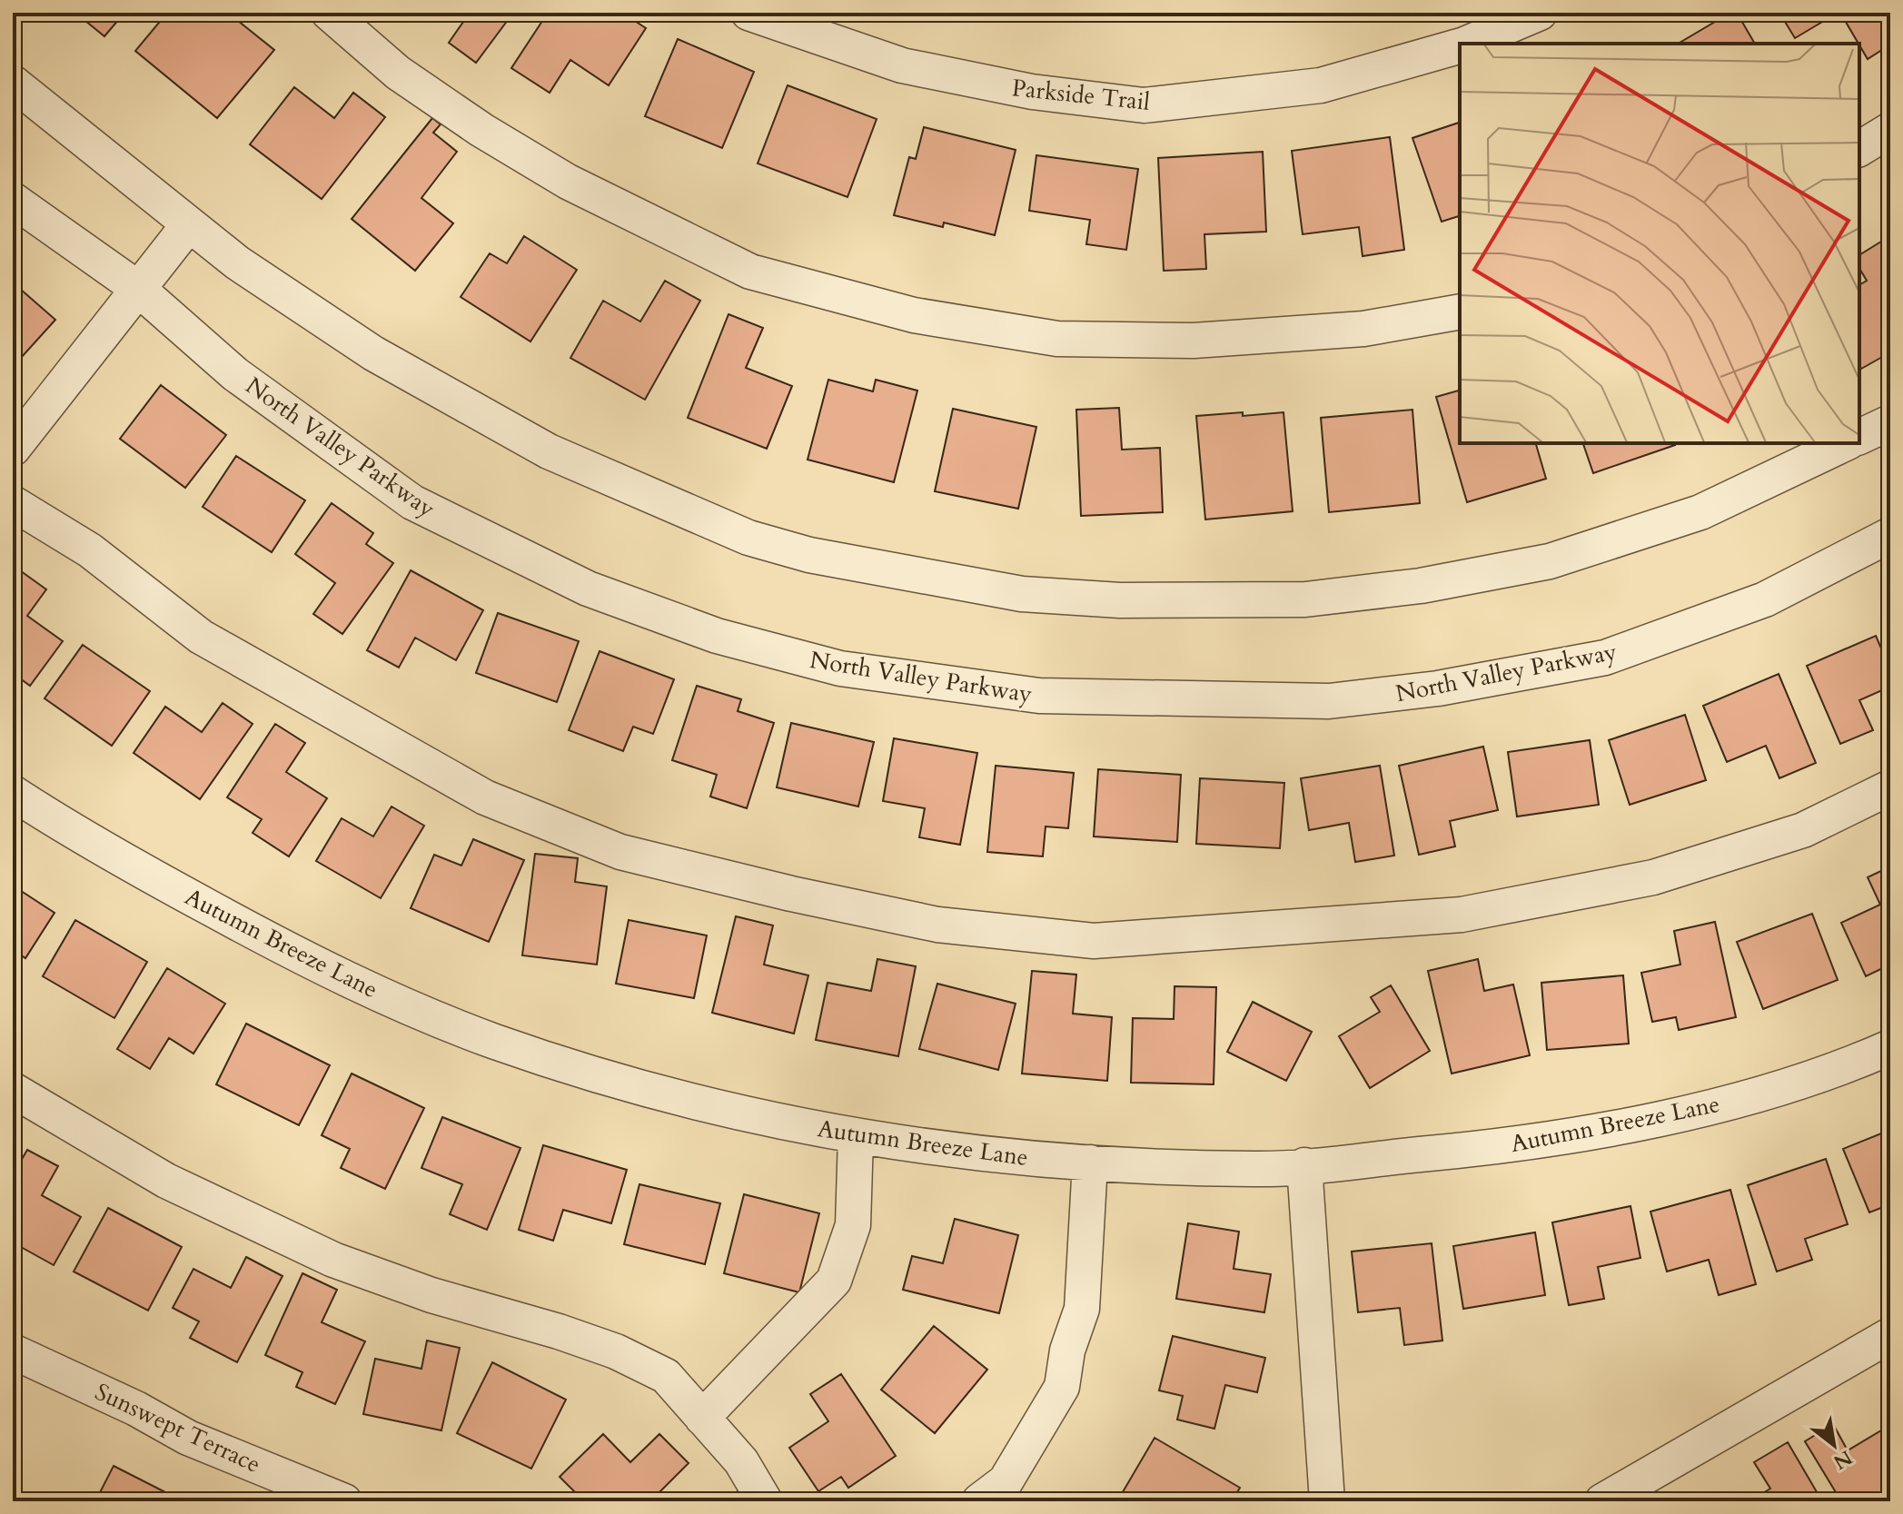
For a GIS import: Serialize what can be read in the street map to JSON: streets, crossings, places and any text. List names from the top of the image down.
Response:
{
  "streets": {
    "street": [
      "Parkside Trail",
      "North Valley Parkway",
      "Autumn Breeze Lane",
      "Sunswept Terrace"
    ]
  },
  "north": "bottom right"
}
